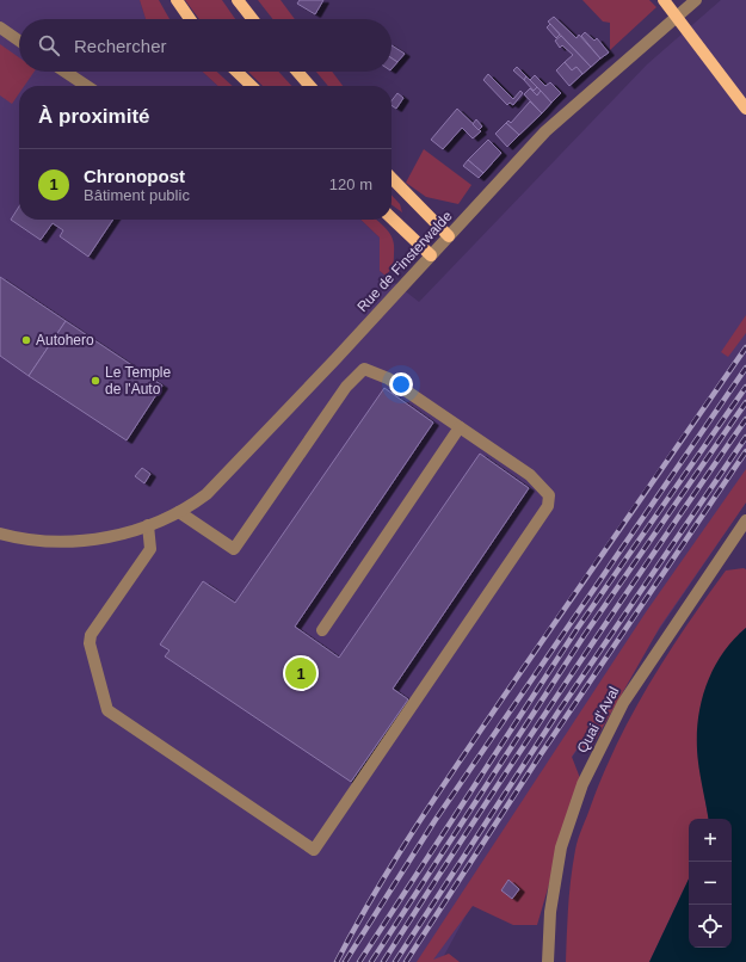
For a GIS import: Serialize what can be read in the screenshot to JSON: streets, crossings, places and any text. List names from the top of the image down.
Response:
{
  "streets": {
    "street": ["Rue de Finsterwalde", "Quai d'Aval"]
  },
  "places": ["Autohero", "Le Temple de l'Auto"],
  "page": {
    "search": "Rechercher",
    "heading": "À proximité",
    "list": [
      {
        "mark": "1",
        "name": "Chronopost",
        "note": "Bâtiment public",
        "value": "120 m"
      }
    ],
    "pins": "1",
    "map_buttons": ["+", "−"]
  }
}
